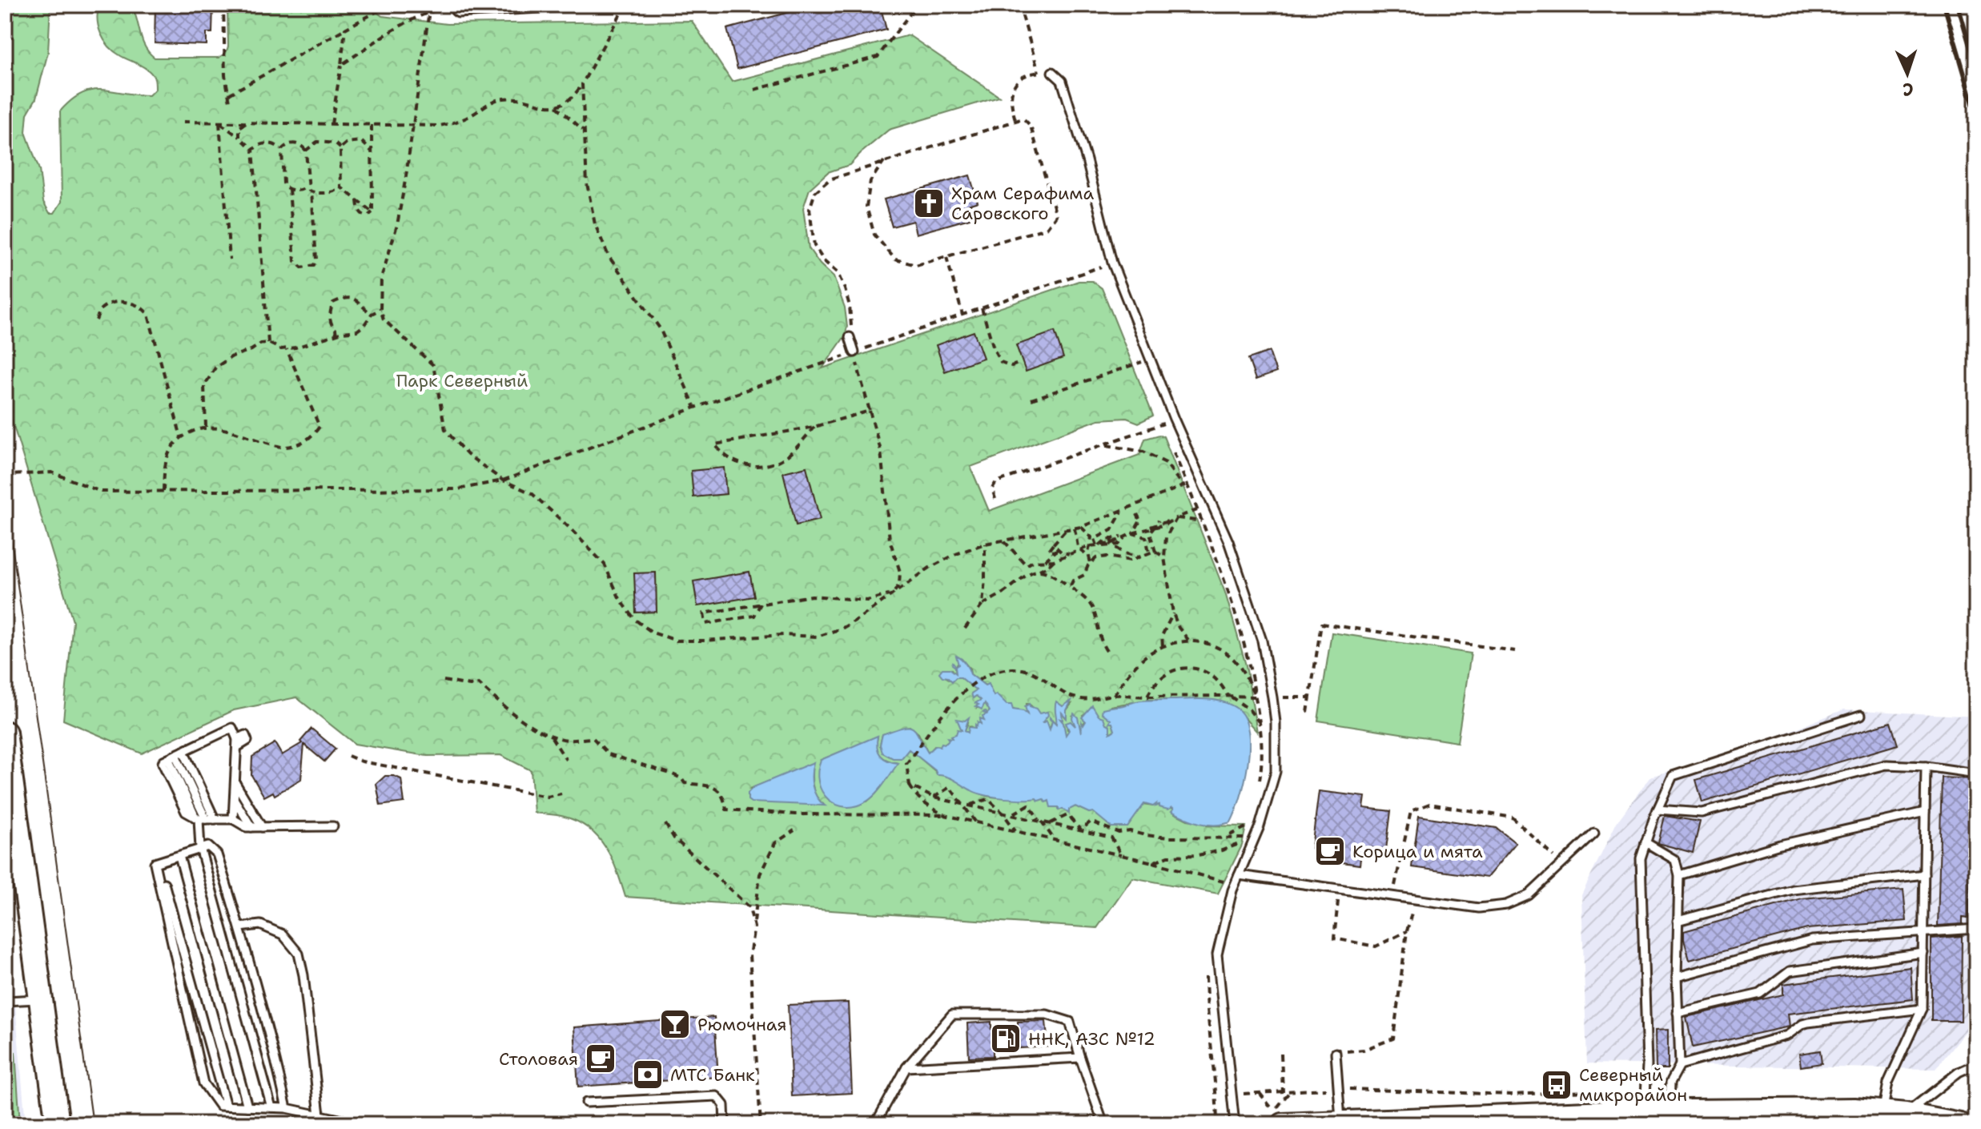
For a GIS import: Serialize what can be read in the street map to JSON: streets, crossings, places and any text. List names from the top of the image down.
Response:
{
  "parks": ["Парк Северный"],
  "places": {
    "church": ["Храм Серафима Саровского"],
    "cafe": ["Корица и мята", "Столовая"],
    "bar": ["Рюмочная"],
    "fuel station": ["ННК, АЗС №12"],
    "bank": ["МТС Банк"],
    "bus stop": ["Северный микрорайон"]
  },
  "north": "bottom"
}
